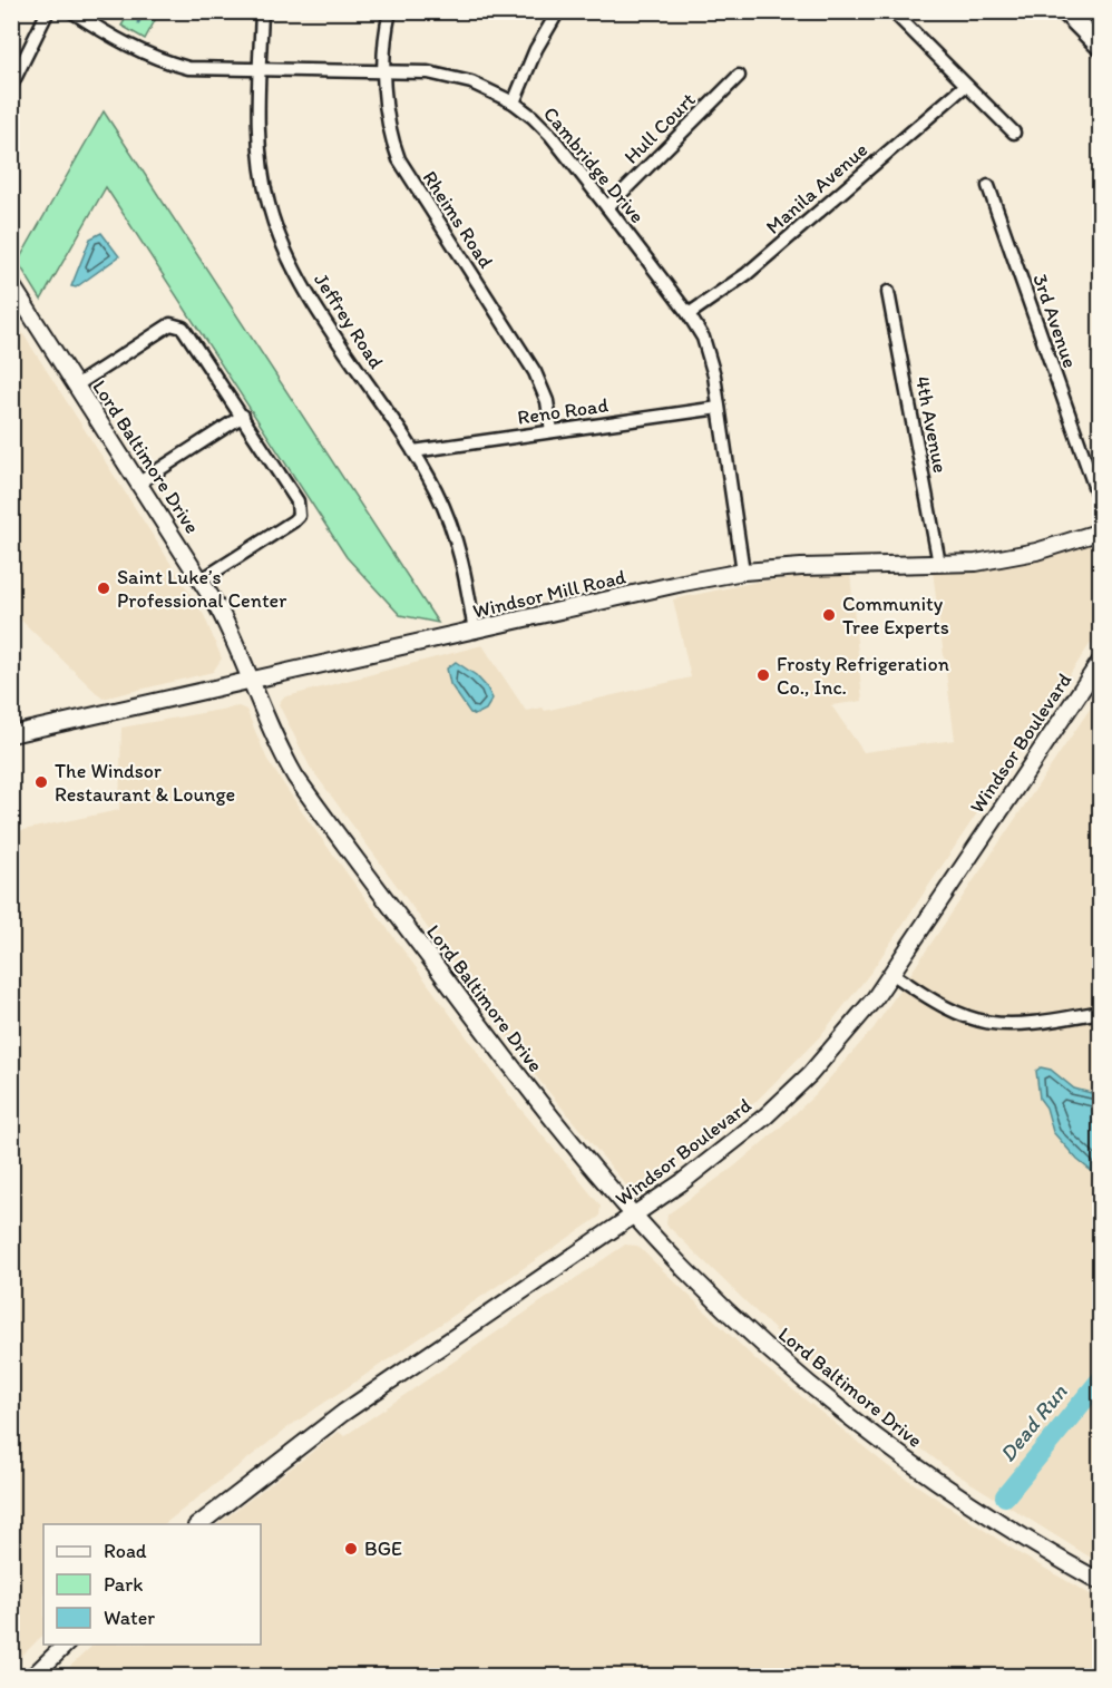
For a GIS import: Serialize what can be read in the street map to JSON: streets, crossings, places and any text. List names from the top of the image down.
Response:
{
  "streets": {
    "main road": ["Lord Baltimore Drive", "Windsor Mill Road", "Windsor Boulevard"],
    "street": [
      "Hull Court",
      "Cambridge Drive",
      "Manila Avenue",
      "Rheims Road",
      "Jeffrey Road",
      "3rd Avenue",
      "Reno Road",
      "4th Avenue"
    ]
  },
  "crossings": [
    ["Hull Court", "Cambridge Drive"],
    ["Cambridge Drive", "Manila Avenue"],
    ["Cambridge Drive", "Rheims Road"],
    ["Cambridge Drive", "Jeffrey Road"],
    ["Cambridge Drive", "Reno Road"],
    ["Cambridge Drive", "Windsor Mill Road"],
    ["Rheims Road", "Reno Road"],
    ["Jeffrey Road", "Reno Road"],
    ["Jeffrey Road", "Windsor Mill Road"],
    ["4th Avenue", "Windsor Mill Road"],
    ["Lord Baltimore Drive", "Windsor Mill Road"],
    ["Lord Baltimore Drive", "Windsor Boulevard"]
  ],
  "water": ["Dead Run"],
  "places": [
    "Saint Luke’s Professional Center",
    "Community Tree Experts",
    "Frosty Refrigeration Co., Inc.",
    "The Windsor Restaurant & Lounge",
    "BGE"
  ],
  "legend": ["Road", "Park", "Water"]
}
